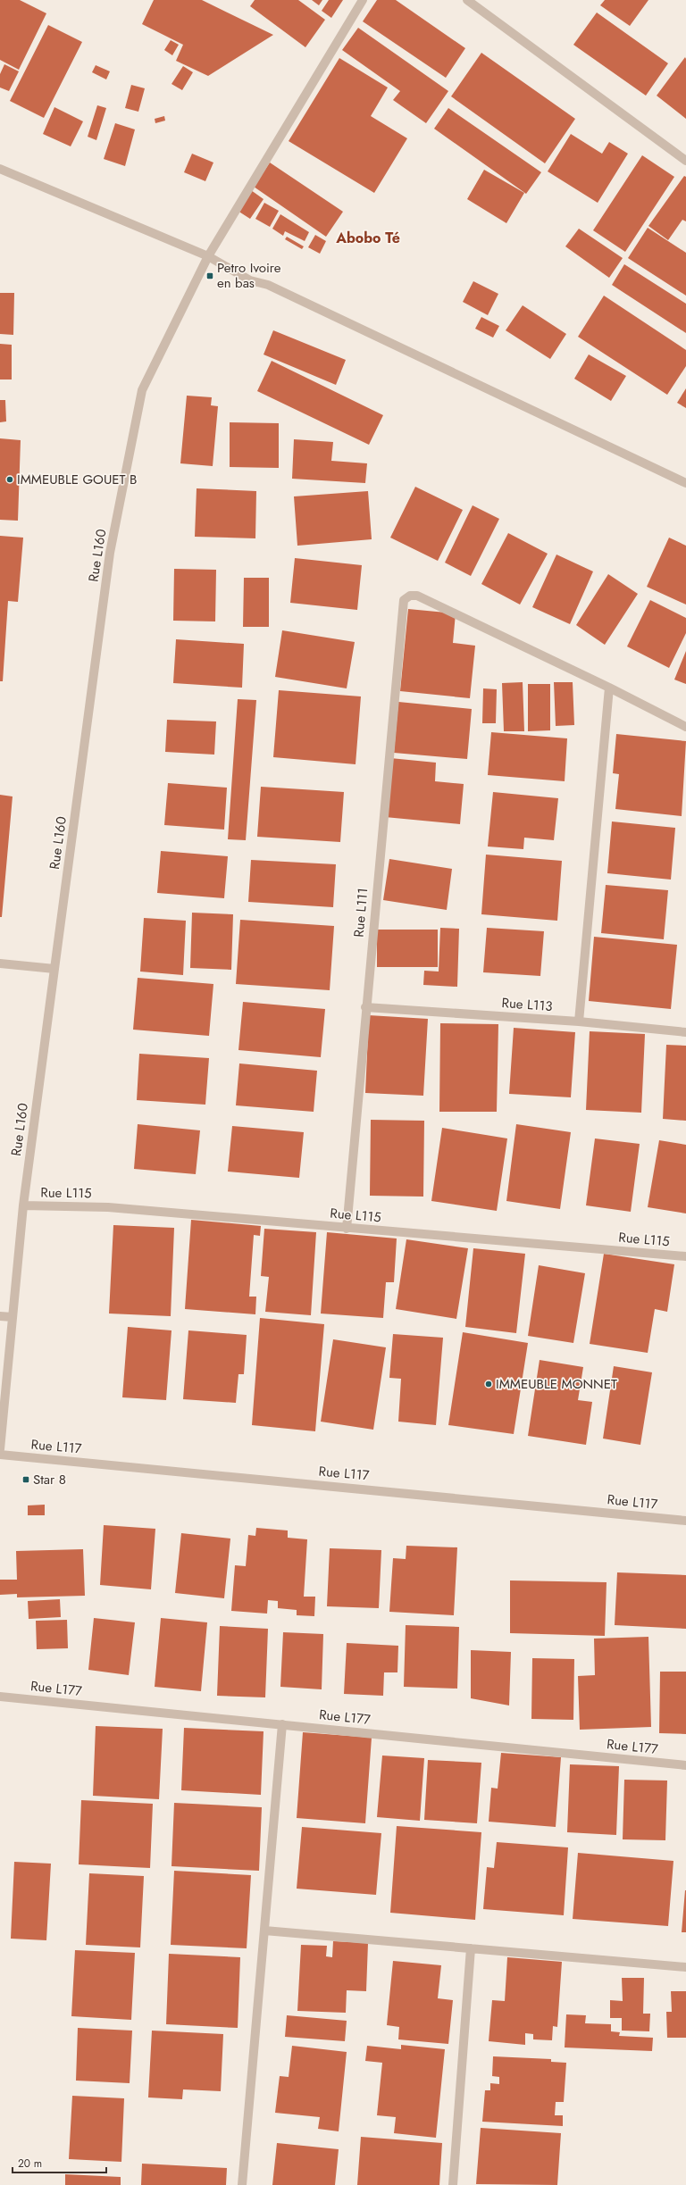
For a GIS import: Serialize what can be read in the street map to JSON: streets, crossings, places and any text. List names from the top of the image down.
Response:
{
  "streets": {
    "street": [
      "Rue L160",
      "Rue L111",
      "Rue L113",
      "Rue L115",
      "Rue L117",
      "Rue L177"
    ]
  },
  "crossings": [
    ["Rue L160", "Rue L115"],
    ["Rue L111", "Rue L113"],
    ["Rue L111", "Rue L115"]
  ],
  "districts": ["Abobo Té"],
  "places": {
    "transit": ["Petro Ivoire en bas", "Star 8"],
    "other": ["IMMEUBLE GOUET B", "IMMEUBLE MONNET"]
  },
  "scale_bar": "20 m"
}
